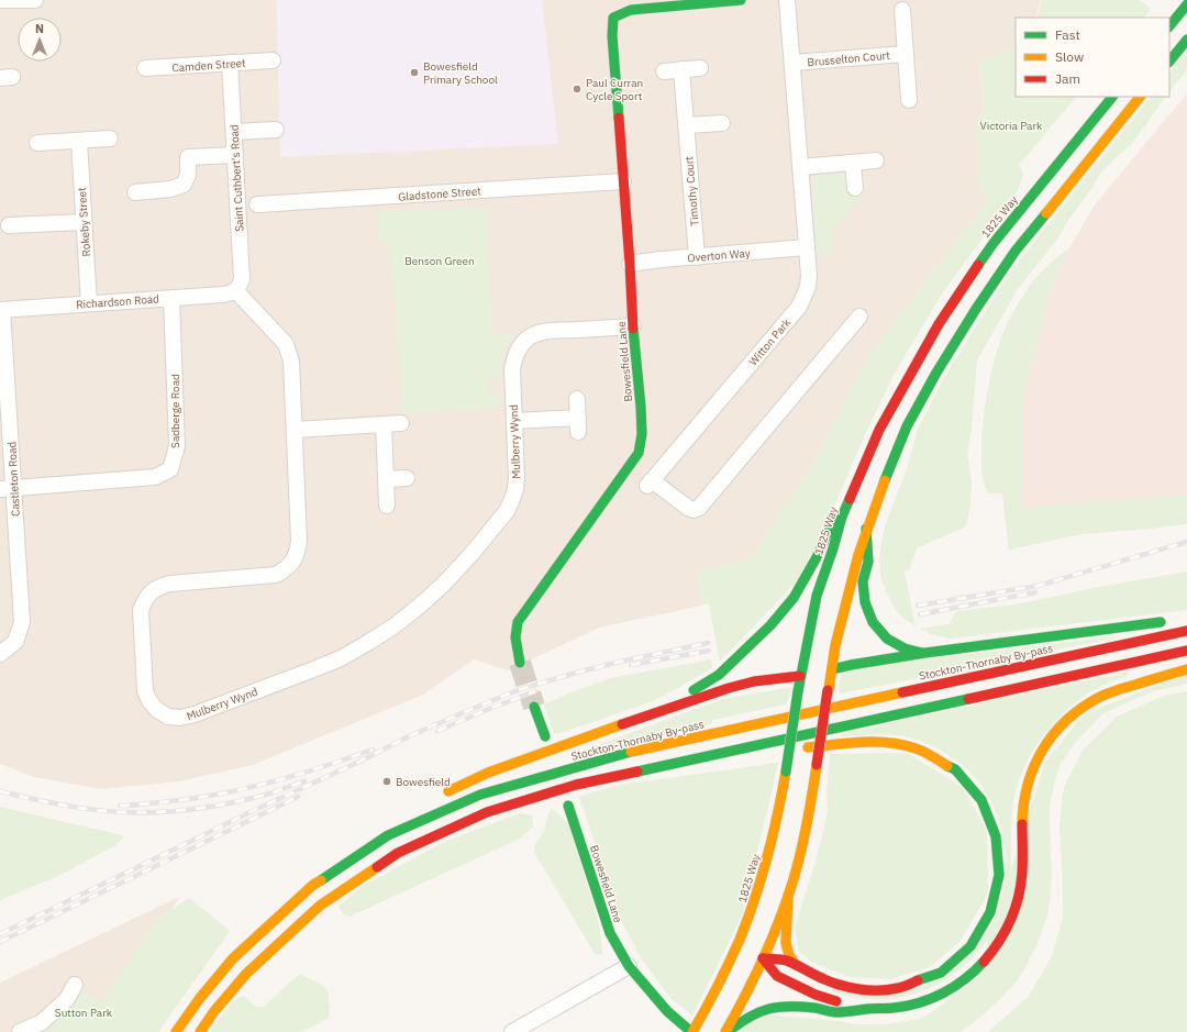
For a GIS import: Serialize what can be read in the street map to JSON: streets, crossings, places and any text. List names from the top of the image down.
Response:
{
  "streets": {
    "main road": ["1825 Way", "Bowesfield Lane", "Stockton-Thornaby By-pass"],
    "street": [
      "Brusselton Court",
      "Camden Street",
      "Saint Cuthbert's Road",
      "Timothy Court",
      "Gladstone Street",
      "Rokeby Street",
      "Overton Way",
      "Richardson Road",
      "Witton Park",
      "Sadberge Road",
      "Mulberry Wynd",
      "Castleton Road"
    ]
  },
  "crossings": [
    ["Brusselton Court", "Witton Park"],
    ["Camden Street", "Saint Cuthbert's Road"],
    ["Saint Cuthbert's Road", "Richardson Road"],
    ["Saint Cuthbert's Road", "Mulberry Wynd"],
    ["Timothy Court", "Overton Way"],
    ["Gladstone Street", "Bowesfield Lane"],
    ["1825 Way", "Bowesfield Lane"],
    ["Rokeby Street", "Richardson Road"],
    ["Overton Way", "Witton Park"],
    ["Overton Way", "Bowesfield Lane"],
    ["Richardson Road", "Sadberge Road"],
    ["Richardson Road", "Mulberry Wynd"],
    ["Richardson Road", "Castleton Road"],
    ["Bowesfield Lane", "Mulberry Wynd"],
    ["Sadberge Road", "Castleton Road"]
  ],
  "parks": ["Victoria Park", "Benson Green", "Sutton Park"],
  "places": ["Bowesfield Primary School", "Paul Curran Cycle Sport", "Bowesfield"],
  "legend": ["Fast", "Slow", "Jam"],
  "north": "top"
}
